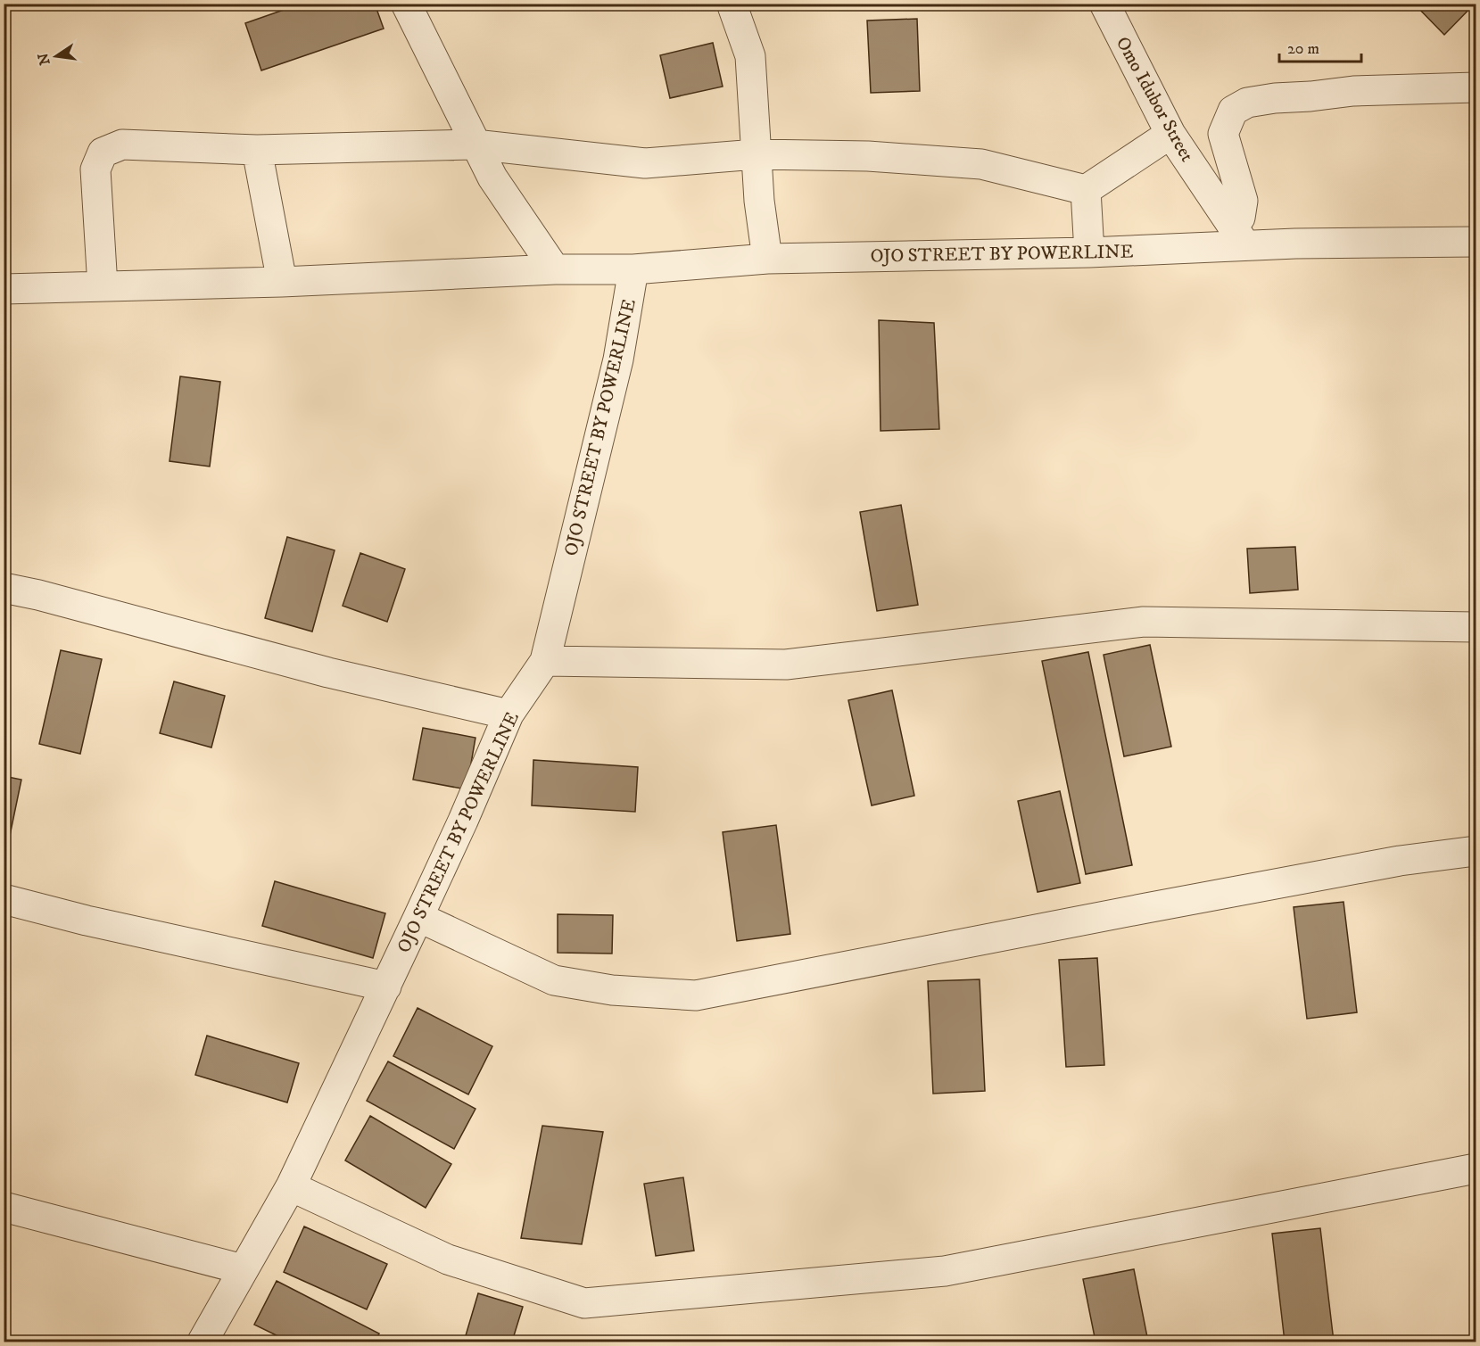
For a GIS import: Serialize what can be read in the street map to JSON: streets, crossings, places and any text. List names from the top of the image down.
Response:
{
  "streets": {
    "street": ["Omo Idubor Street", "OJO STREET BY POWERLINE"]
  },
  "crossings": [
    ["Omo Idubor Street", "OJO STREET BY POWERLINE"]
  ],
  "scale_bar": "20 m",
  "north": "left"
}
